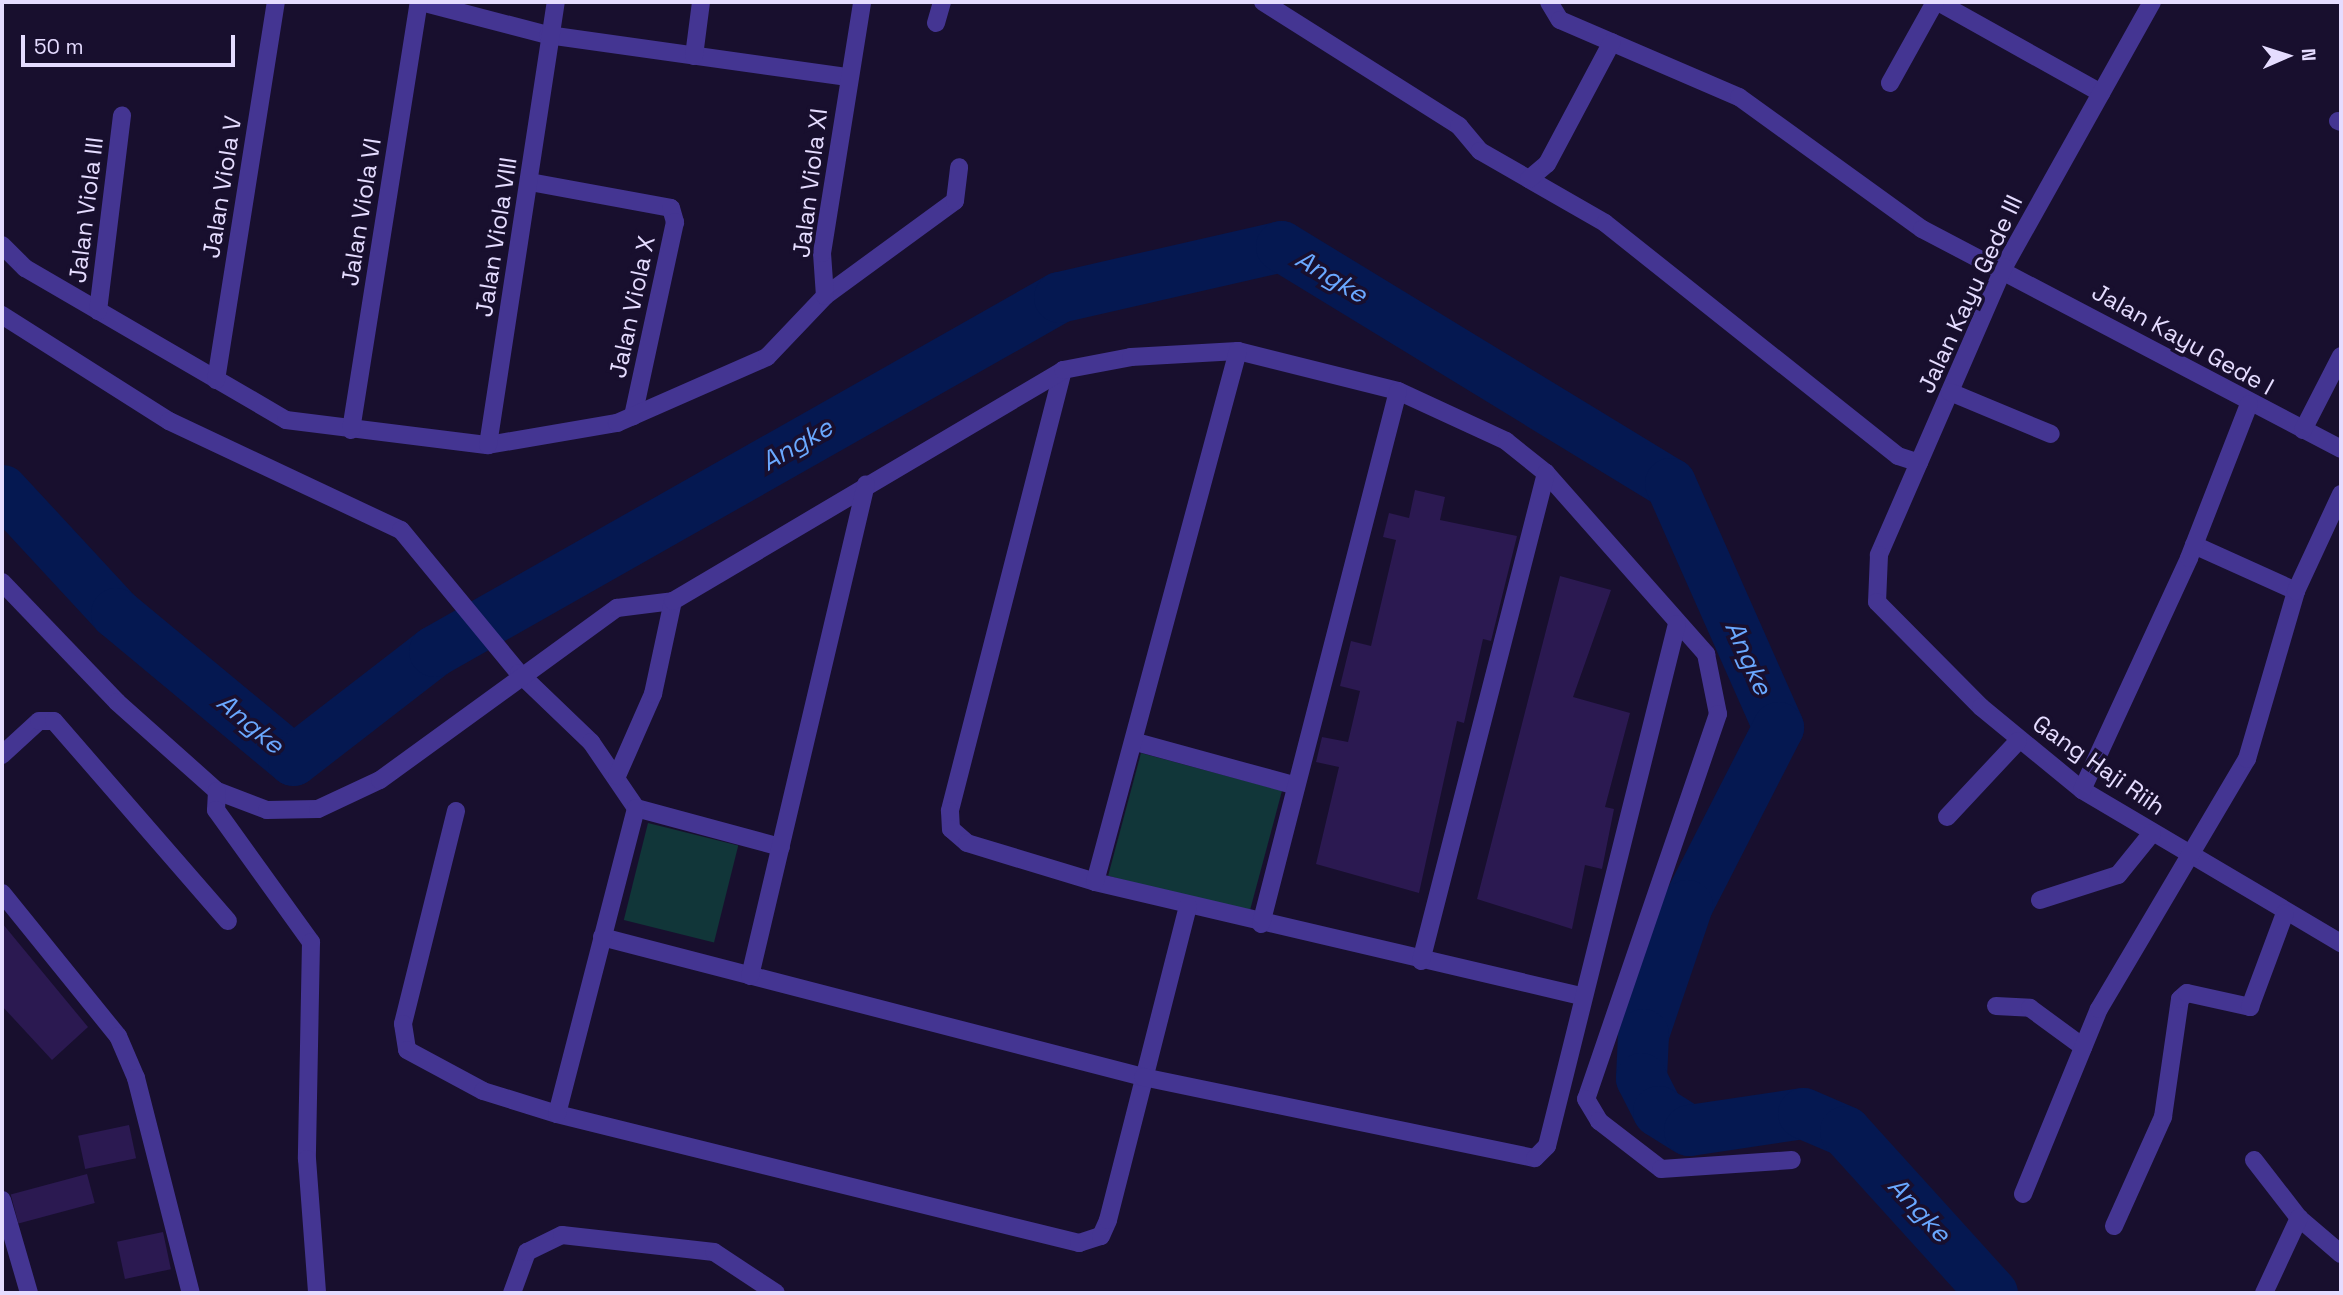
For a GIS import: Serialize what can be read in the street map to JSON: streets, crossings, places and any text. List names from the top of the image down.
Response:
{
  "streets": {
    "street": [
      "Jalan Viola XI",
      "Jalan Viola V",
      "Jalan Viola III",
      "Jalan Viola VI",
      "Jalan Viola VIII",
      "Jalan Kayu Gede III",
      "Jalan Viola X",
      "Jalan Kayu Gede I",
      "Gang Haji Riih"
    ]
  },
  "crossings": [
    ["Jalan Viola VIII", "Jalan Viola X"],
    ["Jalan Kayu Gede III", "Jalan Kayu Gede I"],
    ["Jalan Kayu Gede III", "Gang Haji Riih"]
  ],
  "water": ["Angke"],
  "scale_bar": "50 m",
  "north": "right"
}
